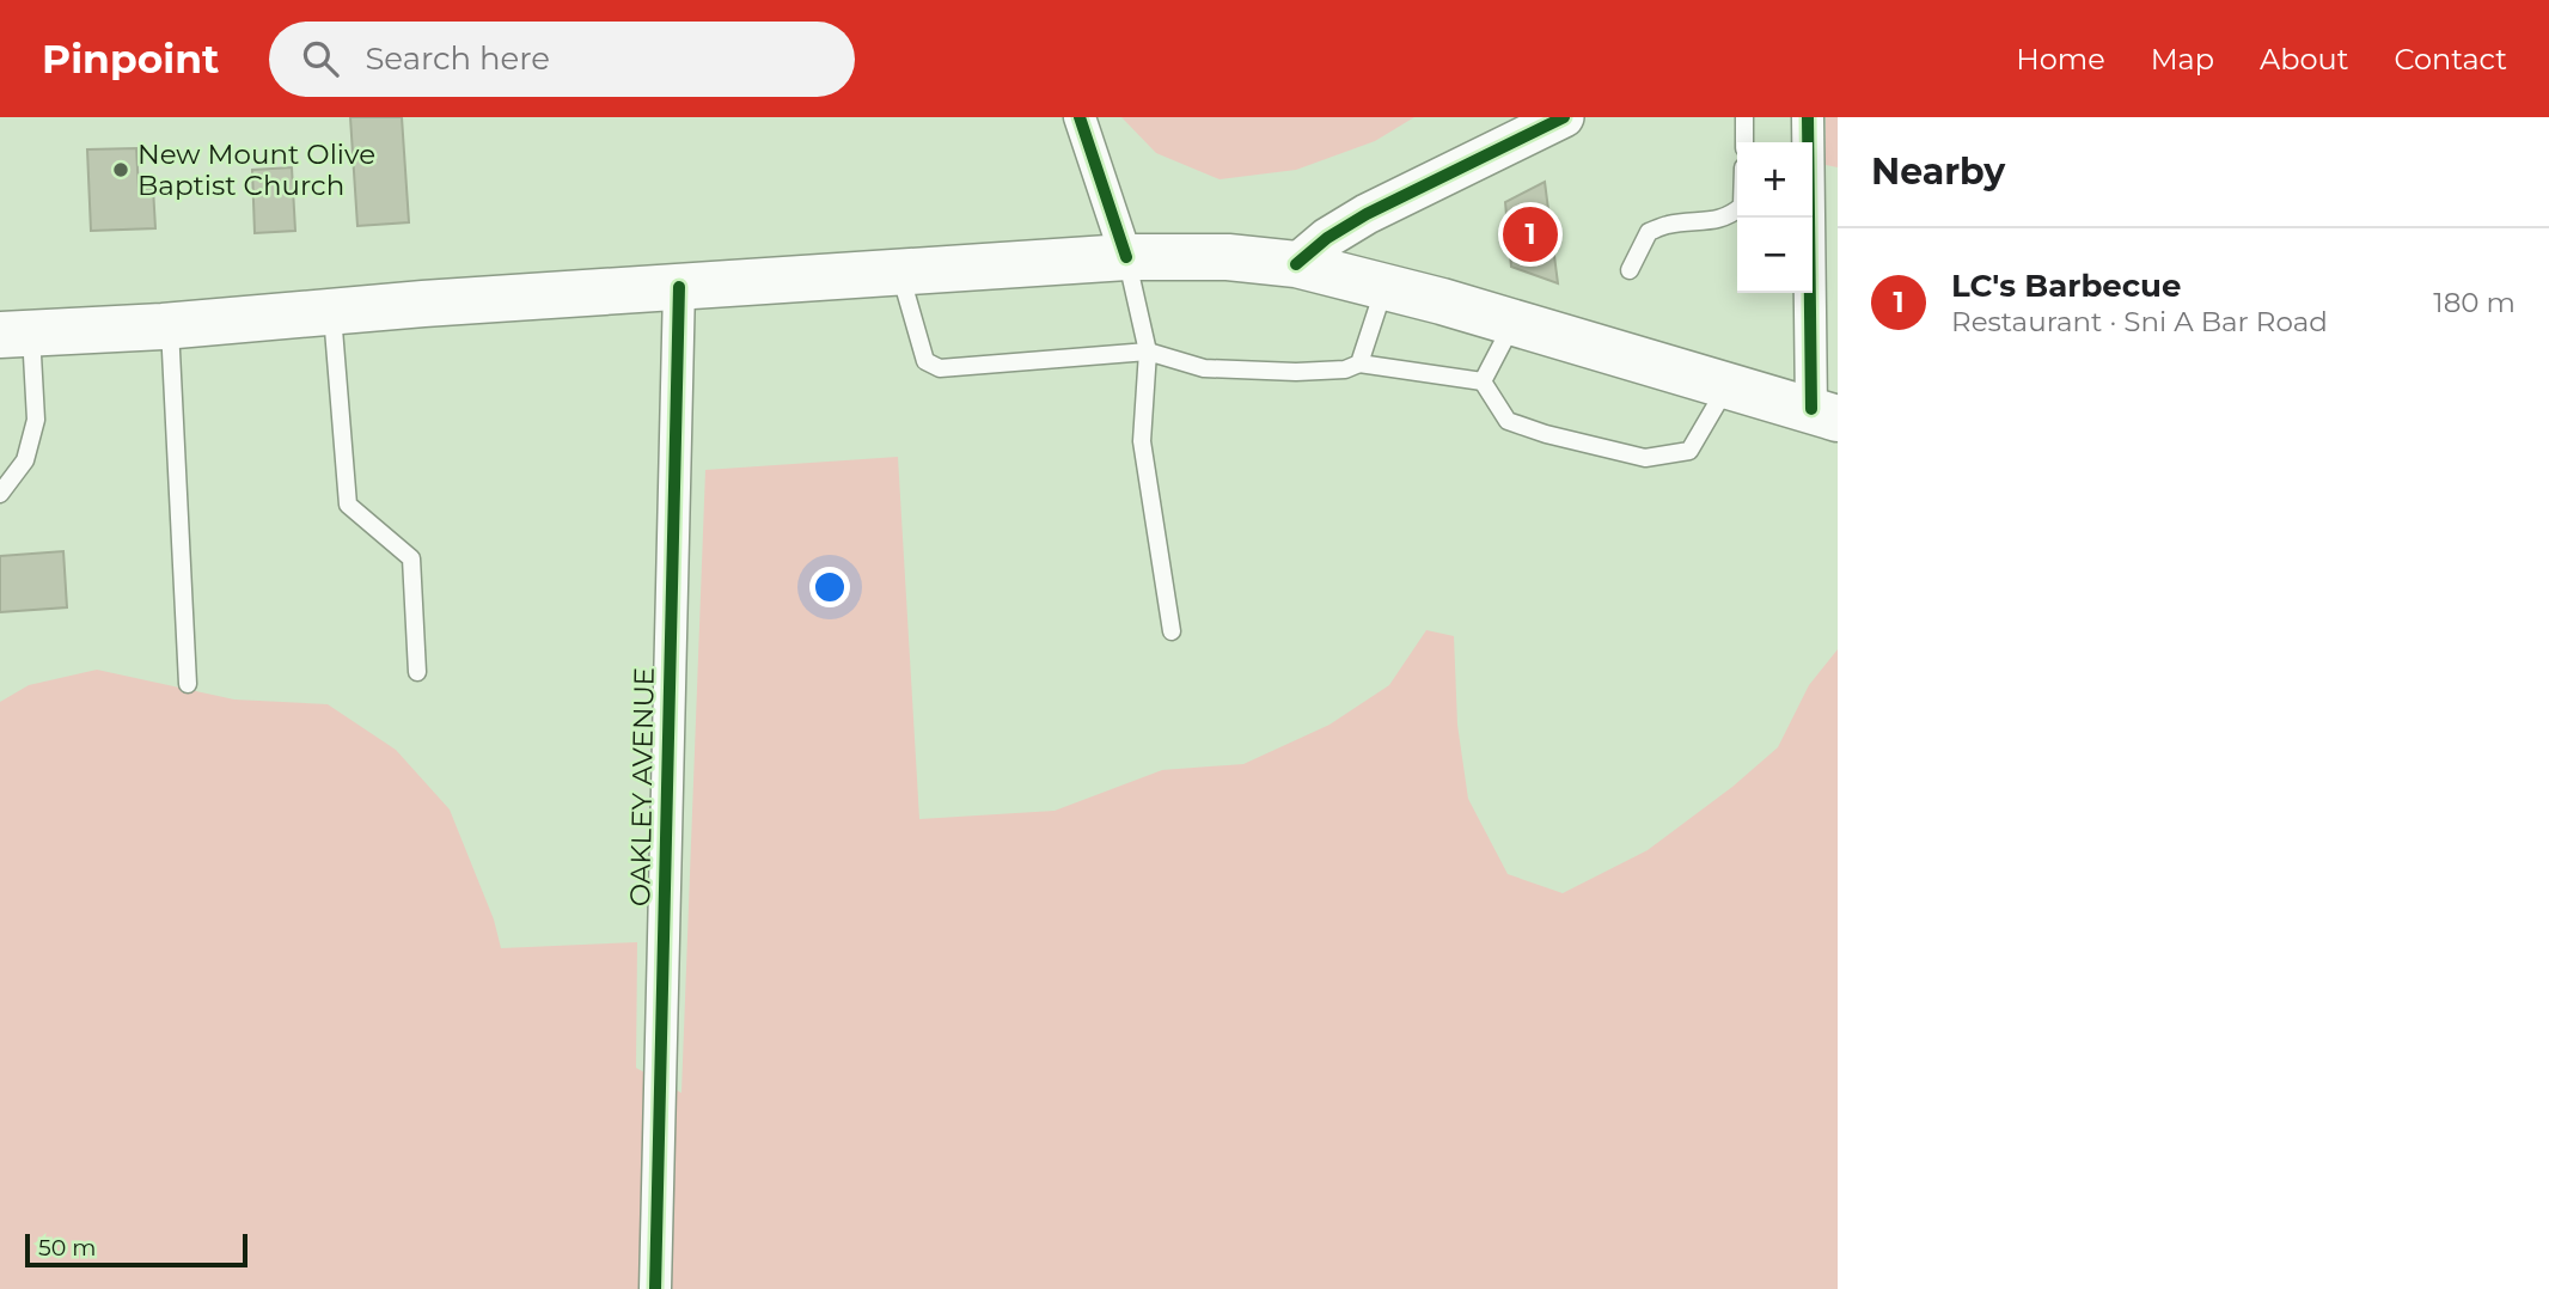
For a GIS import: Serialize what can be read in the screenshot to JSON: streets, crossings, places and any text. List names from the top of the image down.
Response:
{
  "streets": {
    "street": ["OAKLEY AVENUE"]
  },
  "places": ["New Mount Olive Baptist Church"],
  "scale_bar": "50 m",
  "page": {
    "header": "Pinpoint",
    "search": "Search here",
    "nav": [
      "Home",
      "Map",
      "About",
      "Contact"
    ],
    "heading": "Nearby",
    "map_buttons": ["+", "−"],
    "pins": "1",
    "list": [
      {
        "mark": "1",
        "name": "LC's Barbecue",
        "note": "Restaurant · Sni A Bar Road",
        "value": "180 m"
      }
    ],
    "scale": "50 m"
  }
}
